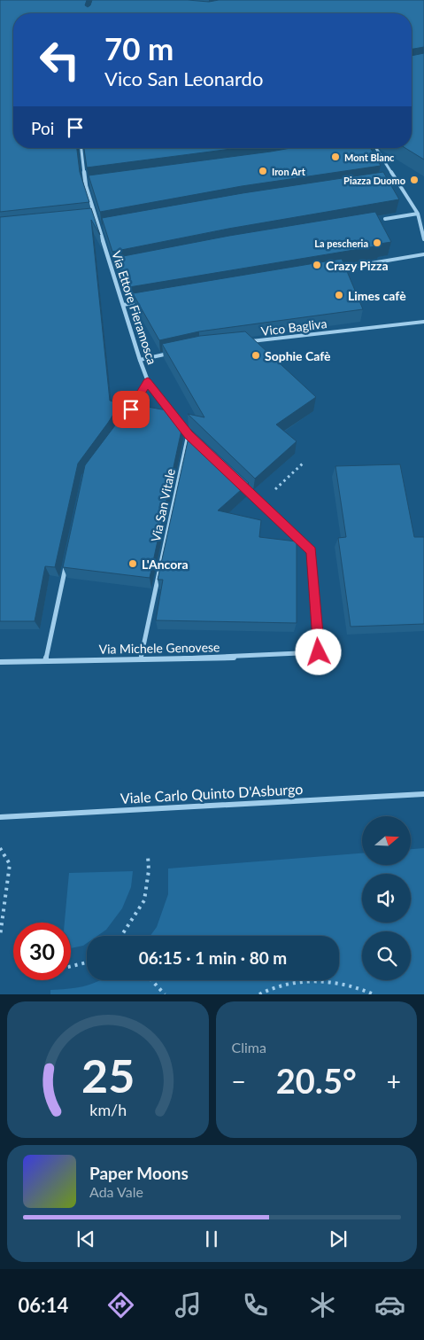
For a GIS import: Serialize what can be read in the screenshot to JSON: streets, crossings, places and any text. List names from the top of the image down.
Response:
{
  "streets": {
    "street": [
      "Via Ettore Fieramosca",
      "Vico Bagliva",
      "Via San Vitale",
      "Via Michele Genovese",
      "Viale Carlo Quinto D'Asburgo"
    ]
  },
  "crossings": [
    ["Via Ettore Fieramosca", "Via San Vitale"],
    ["Via San Vitale", "Via Michele Genovese"]
  ],
  "places": [
    "Mont Blanc",
    "Iron Art",
    "Piazza Duomo",
    "La pescheria",
    "Crazy Pizza",
    "Limes cafè",
    "Sophie Cafè",
    "L'Ancora"
  ],
  "north": "right",
  "page": {
    "turn": ["70 m", "Vico San Leonardo"],
    "then": "Poi",
    "limit": "30",
    "trip": "06:15 · 1 min · 80 m",
    "tile": "Clima",
    "heat": ["−", "20.5°", "+"],
    "song": ["Paper Moons", "Ada Vale"],
    "tabs": "06:14",
    "gauge": ["25", "km/h"]
  }
}
